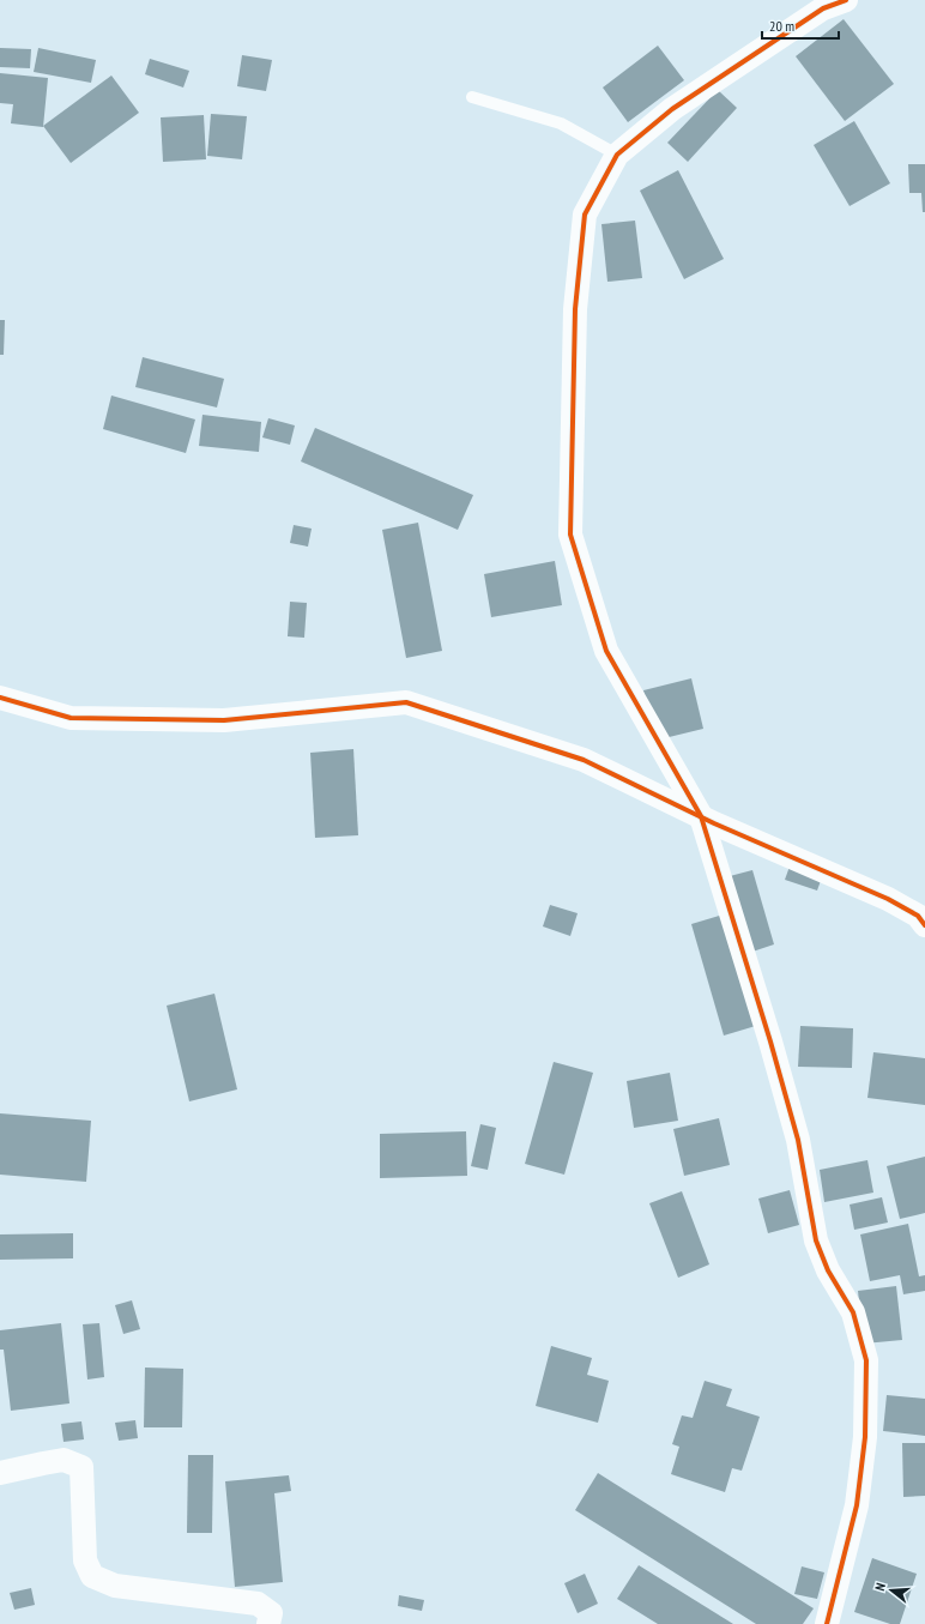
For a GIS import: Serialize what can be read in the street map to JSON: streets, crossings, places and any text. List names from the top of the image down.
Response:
{
  "scale_bar": "20 m",
  "north": "left"
}
